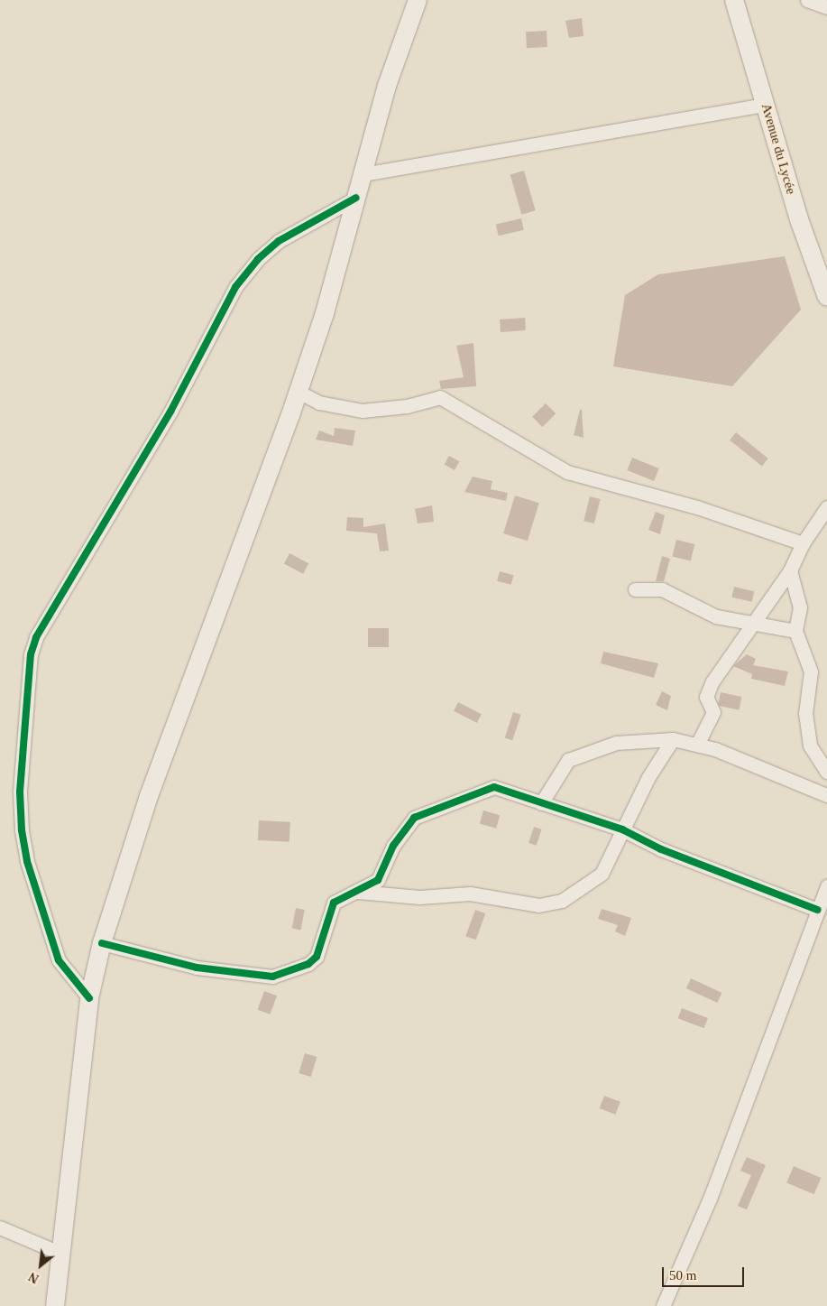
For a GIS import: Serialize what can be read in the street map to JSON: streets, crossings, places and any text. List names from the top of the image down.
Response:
{
  "streets": {
    "main road": ["Avenue du Lycée"]
  },
  "scale_bar": "50 m",
  "north": "bottom left"
}
